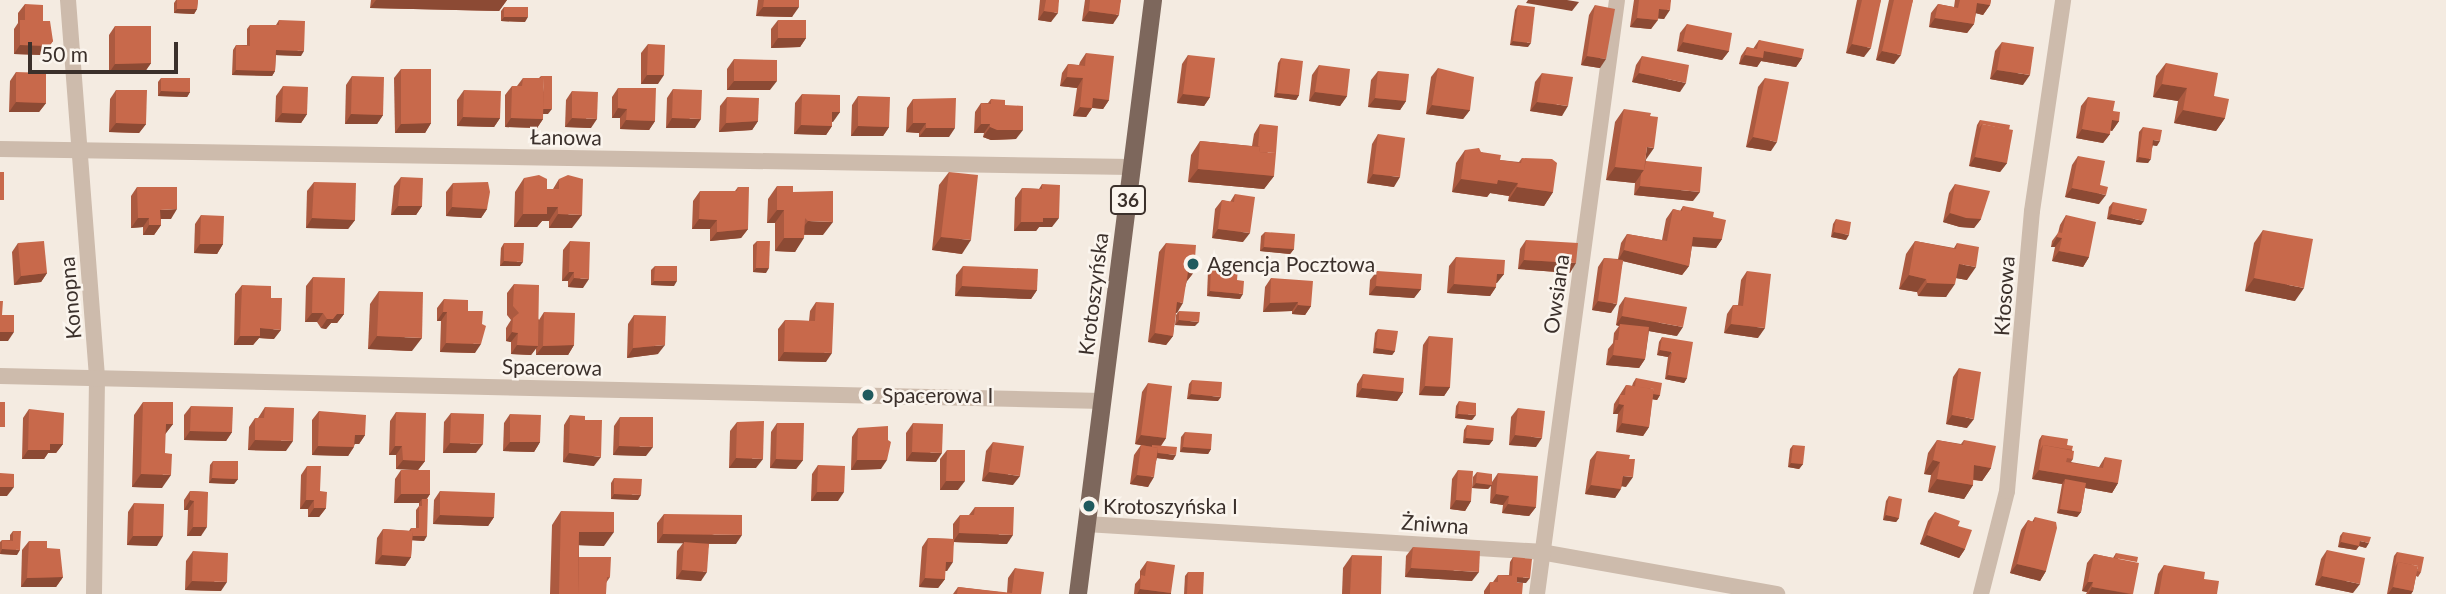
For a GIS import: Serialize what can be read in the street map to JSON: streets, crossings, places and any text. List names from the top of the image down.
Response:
{
  "streets": {
    "main road": ["36", "Krotoszyńska"],
    "street": [
      "Łanowa",
      "Owsiana",
      "Kłosowa",
      "Konopna",
      "Spacerowa",
      "Żniwna"
    ]
  },
  "crossings": [
    ["Łanowa", "Krotoszyńska"],
    ["Łanowa", "Konopna"],
    ["Krotoszyńska", "Spacerowa"],
    ["Krotoszyńska", "Żniwna"],
    ["Owsiana", "Żniwna"],
    ["Konopna", "Spacerowa"]
  ],
  "places": ["Agencja Pocztowa", "Spacerowa I", "Krotoszyńska I"],
  "scale_bar": "50 m"
}
